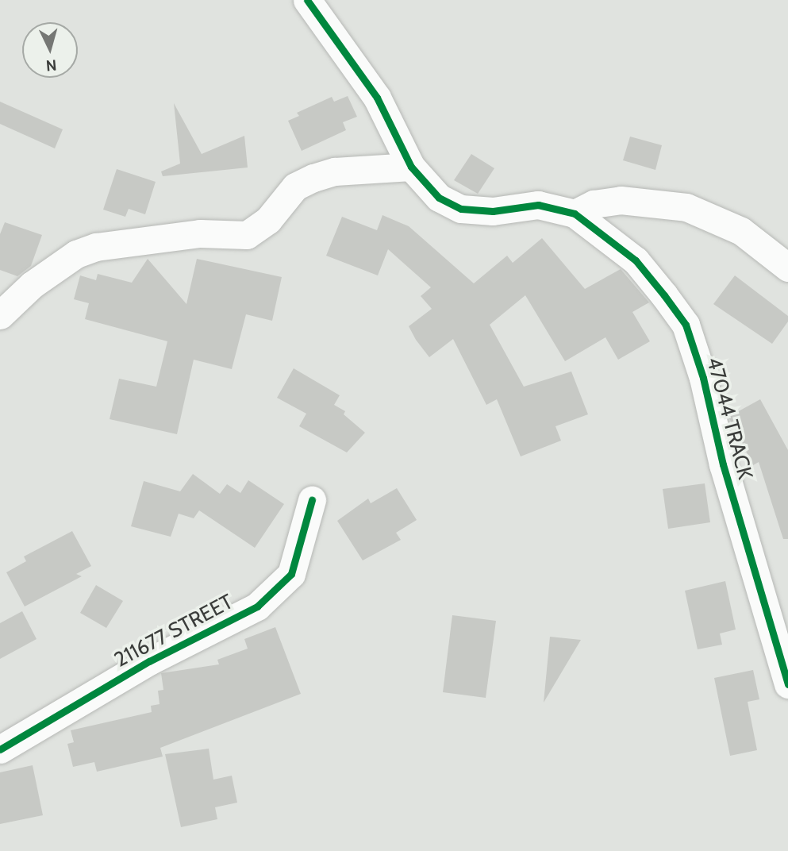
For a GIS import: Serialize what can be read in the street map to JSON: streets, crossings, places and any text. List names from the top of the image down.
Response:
{
  "streets": {
    "street": ["47044 TRACK", "211677 STREET"]
  },
  "north": "bottom"
}
